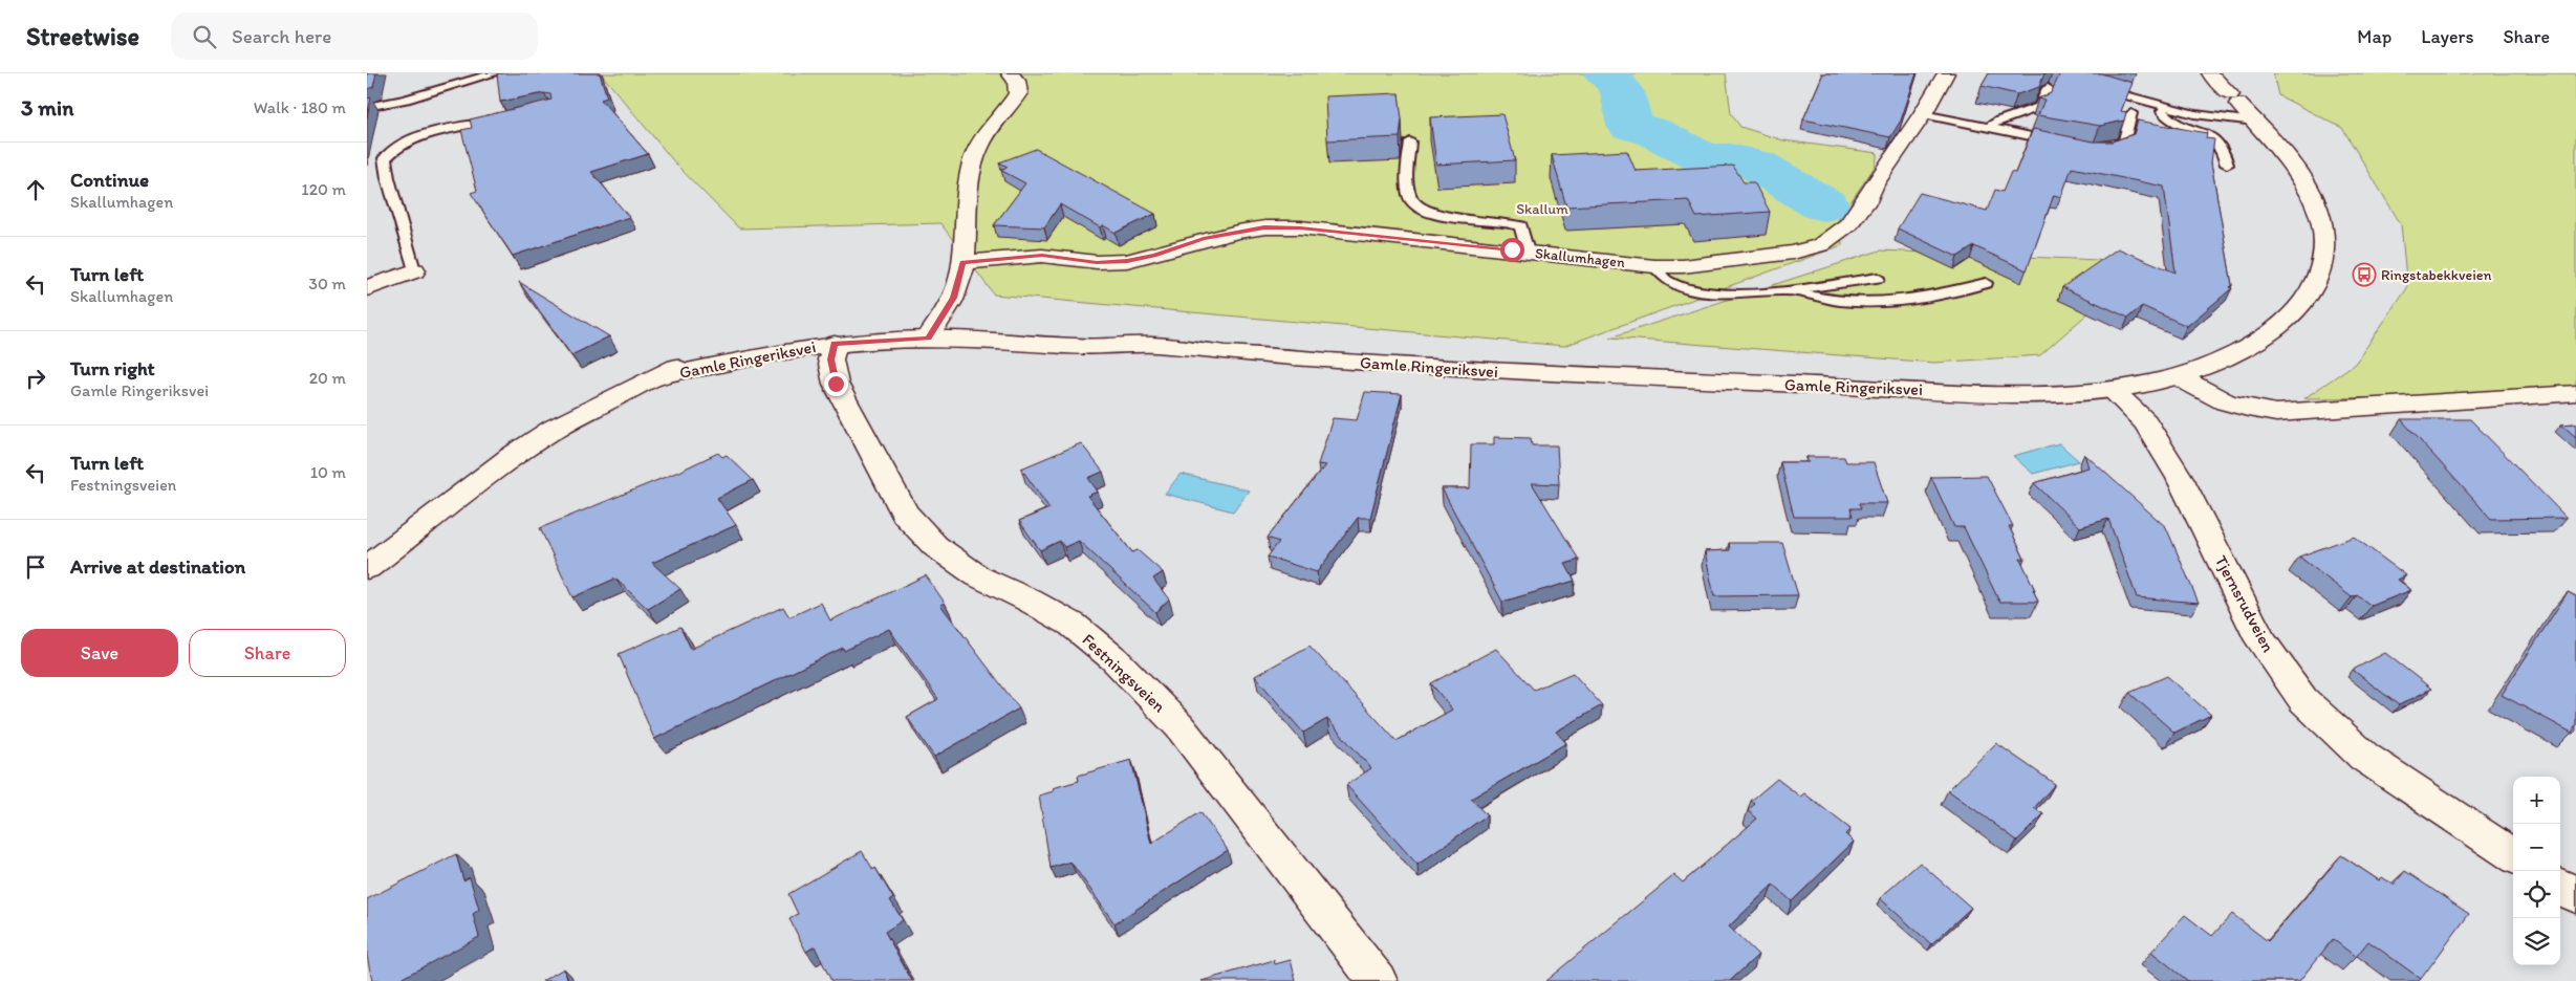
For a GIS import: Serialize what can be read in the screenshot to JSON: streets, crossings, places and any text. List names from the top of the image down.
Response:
{
  "streets": {
    "street": [
      "Skallumhagen",
      "Gamle Ringeriksvei",
      "Tjernsrudveien",
      "Festningsveien"
    ]
  },
  "crossings": [
    ["Gamle Ringeriksvei", "Tjernsrudveien"],
    ["Gamle Ringeriksvei", "Festningsveien"]
  ],
  "parks": ["Skallum"],
  "places": {
    "bus stop": ["Ringstabekkveien"]
  },
  "page": {
    "header": "Streetwise",
    "search": "Search here",
    "nav": ["Map", "Layers", "Share"],
    "heading": ["3 min", "Walk · 180 m"],
    "list": [
      ["Continue", "Skallumhagen", "120 m"],
      ["Turn left", "Skallumhagen", "30 m"],
      ["Turn right", "Gamle Ringeriksvei", "20 m"],
      ["Turn left", "Festningsveien", "10 m"],
      "Arrive at destination"
    ],
    "buttons": ["Save", "Share"],
    "map_buttons": ["+", "−"]
  }
}
